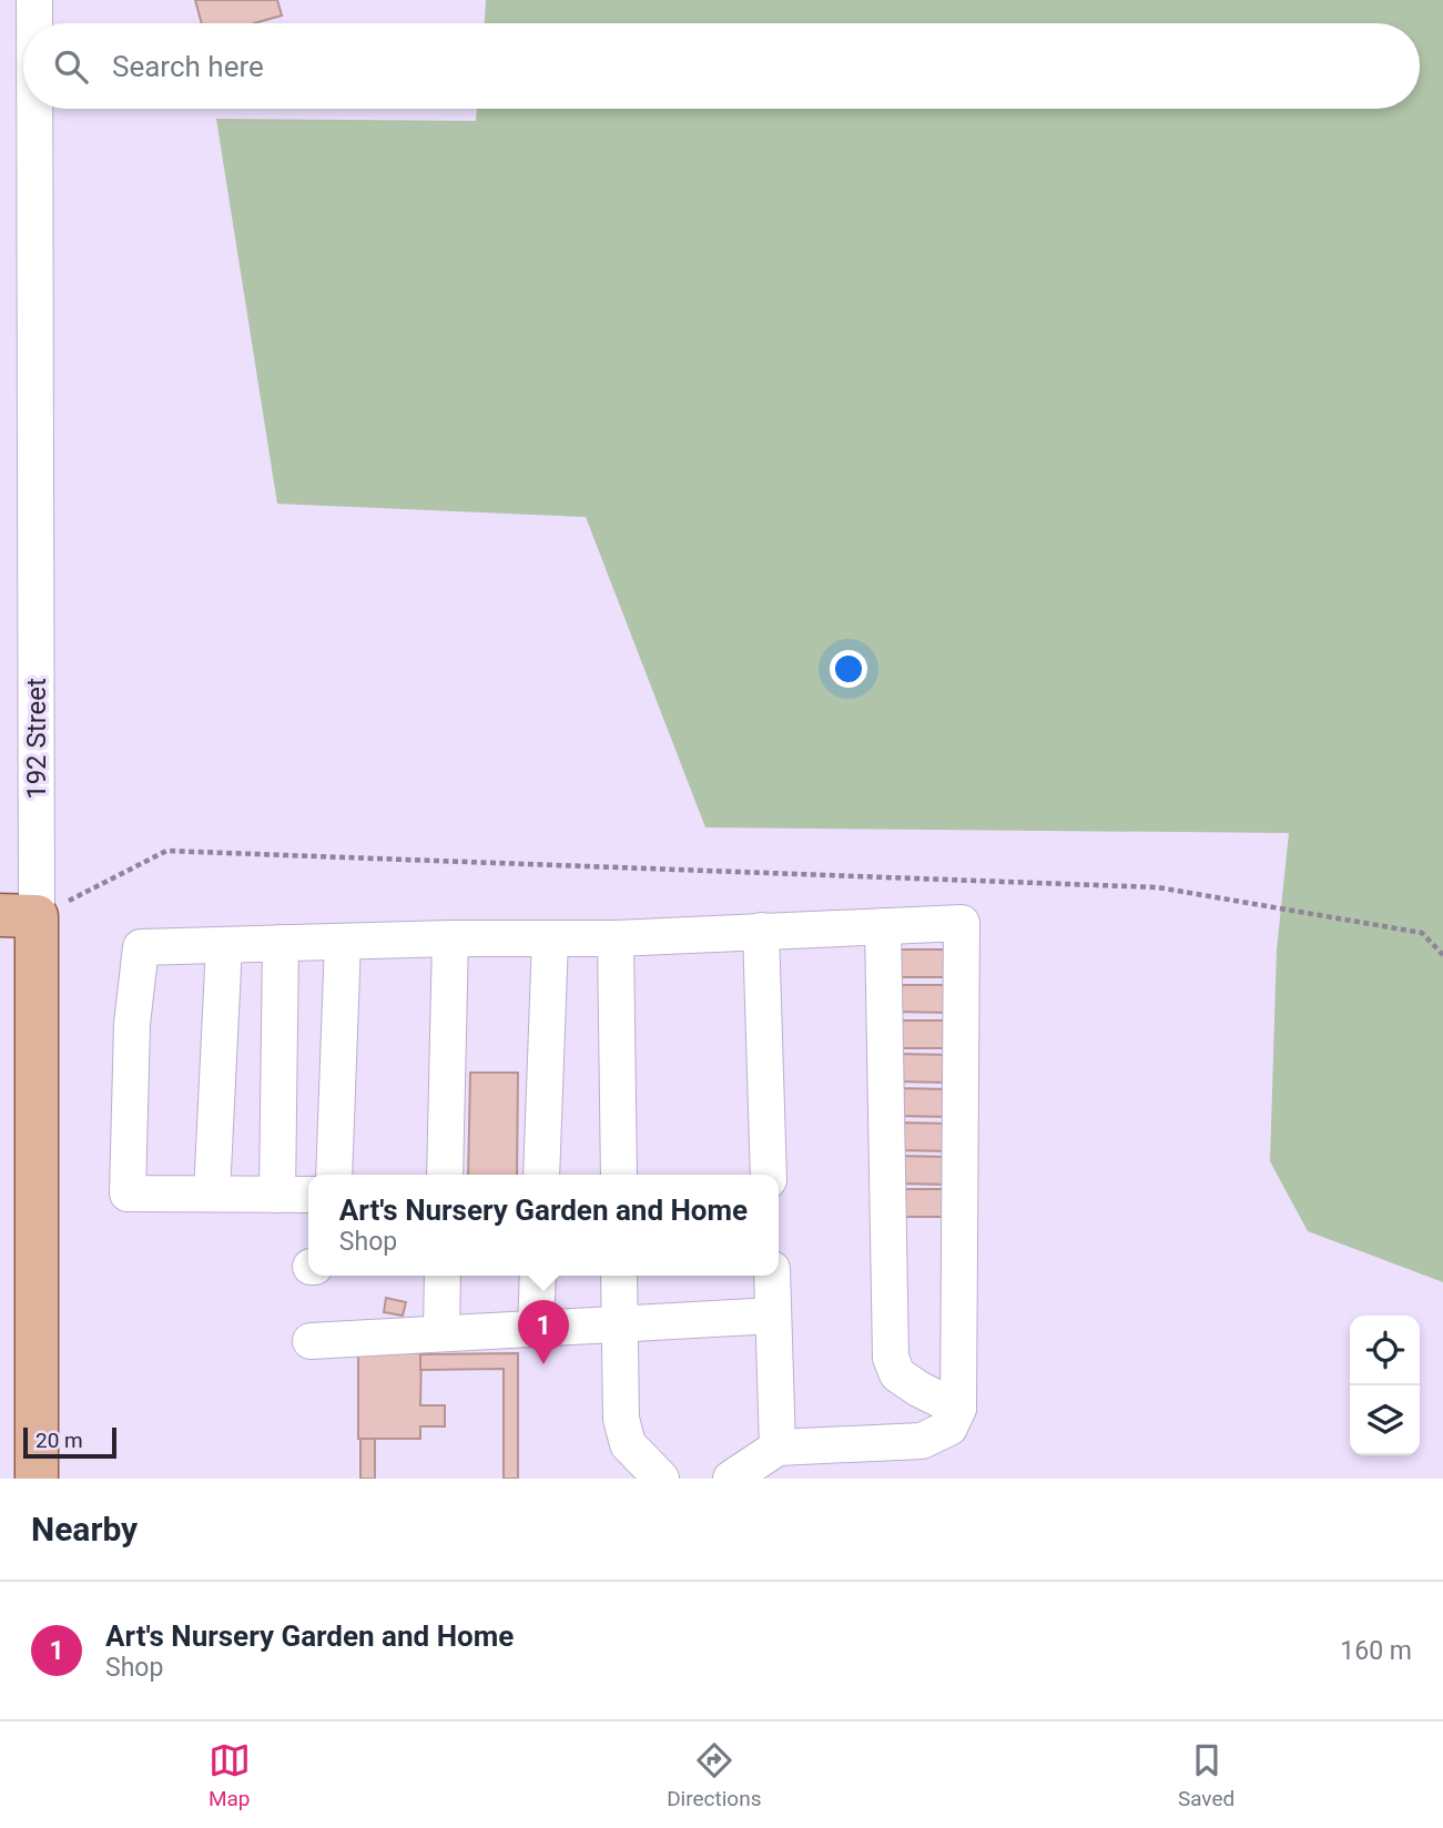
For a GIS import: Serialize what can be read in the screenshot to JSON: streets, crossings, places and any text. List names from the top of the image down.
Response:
{
  "streets": {
    "main road": ["192 Street"]
  },
  "scale_bar": "20 m",
  "page": {
    "search": "Search here",
    "popup": ["Art's Nursery Garden and Home", "Shop"],
    "pins": "1",
    "scale": "20 m",
    "heading": "Nearby",
    "list": [
      {
        "mark": "1",
        "name": "Art's Nursery Garden and Home",
        "note": "Shop",
        "value": "160 m"
      }
    ],
    "nav": ["Map", "Directions", "Saved"]
  }
}
